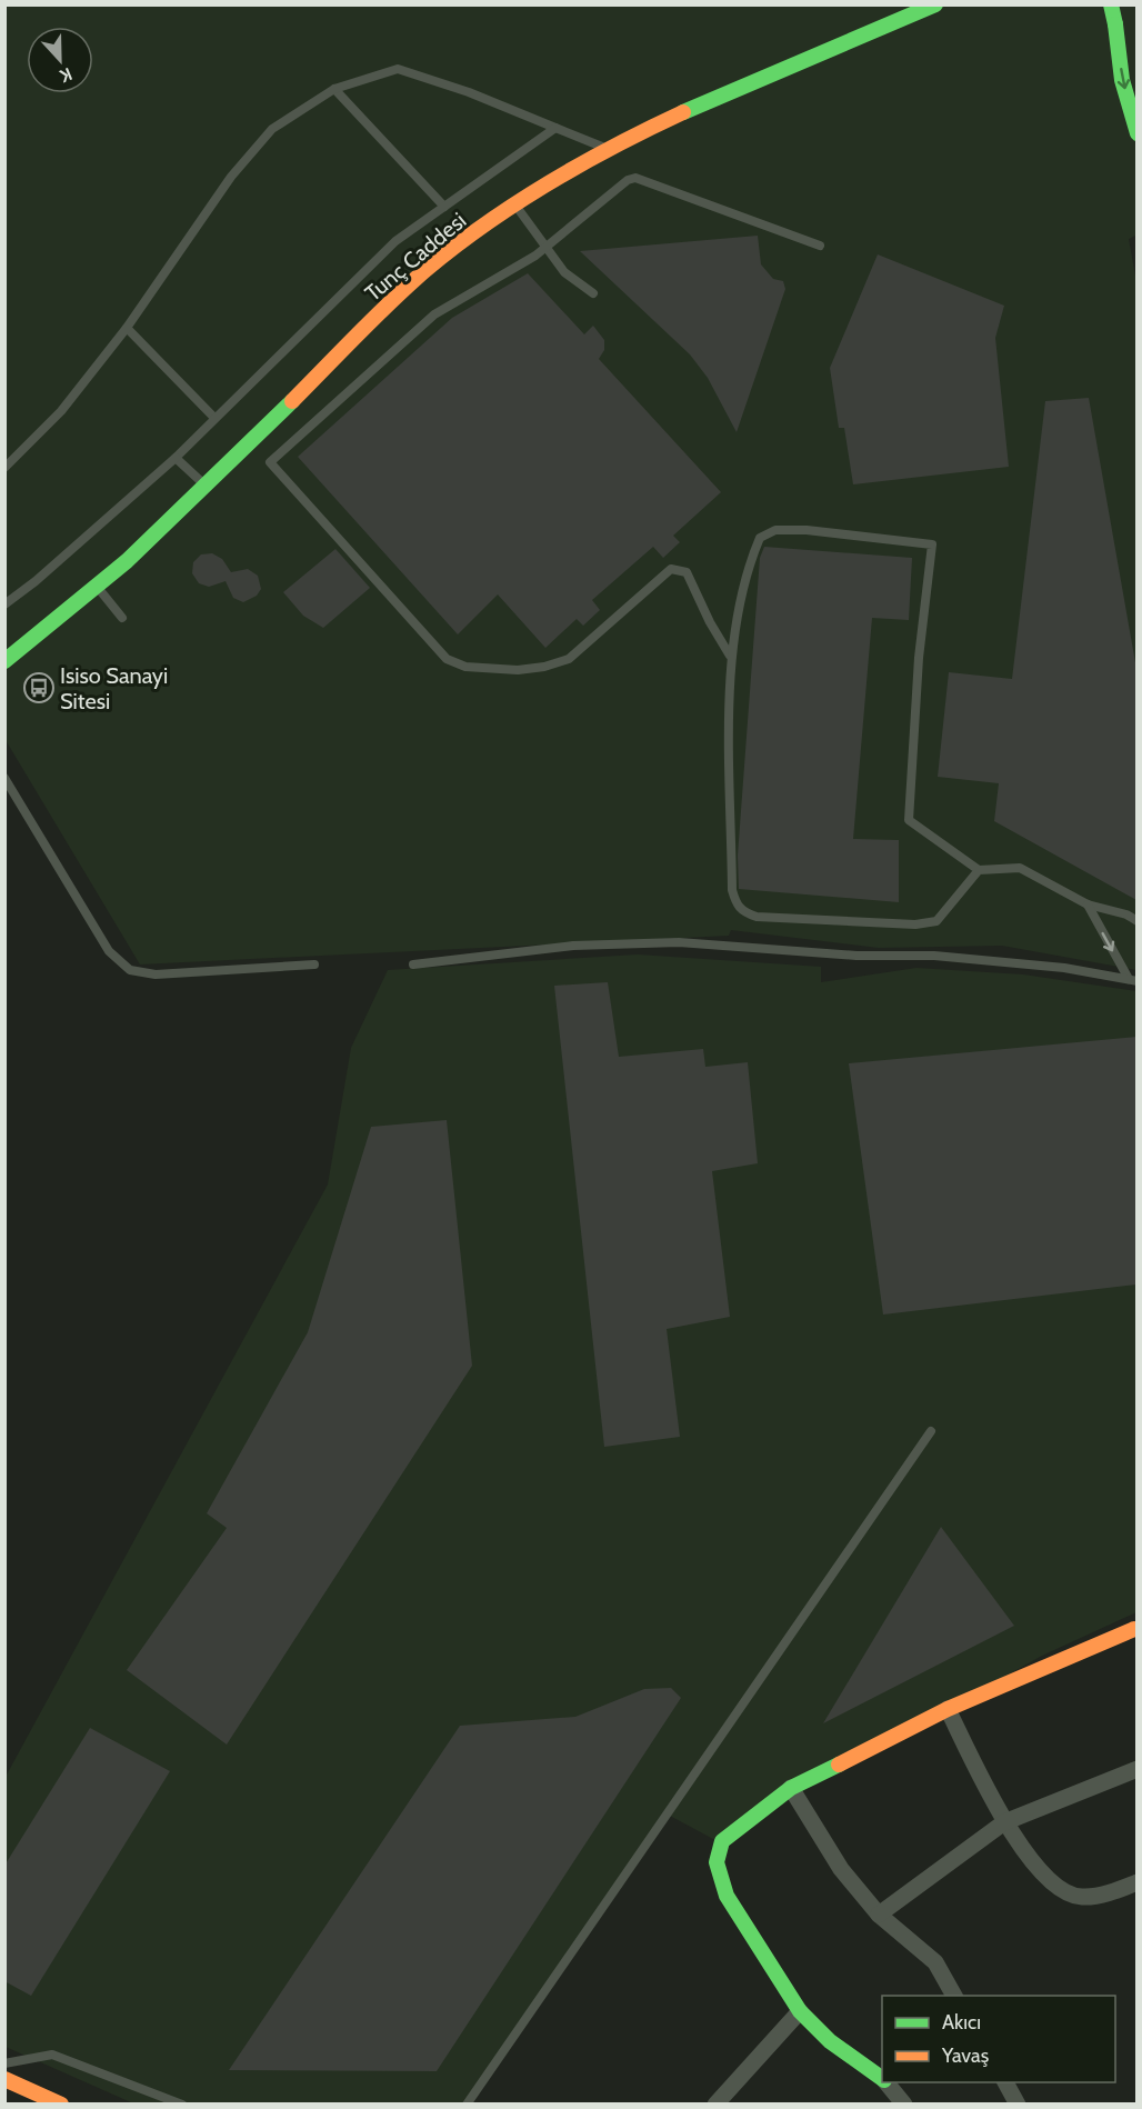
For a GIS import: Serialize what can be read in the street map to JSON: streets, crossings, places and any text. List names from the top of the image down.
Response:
{
  "streets": {
    "main road": ["Tunç Caddesi"]
  },
  "places": {
    "bus stop": ["Isiso Sanayi Sitesi"]
  },
  "legend": ["Akıcı", "Yavaş"],
  "north": "bottom"
}
